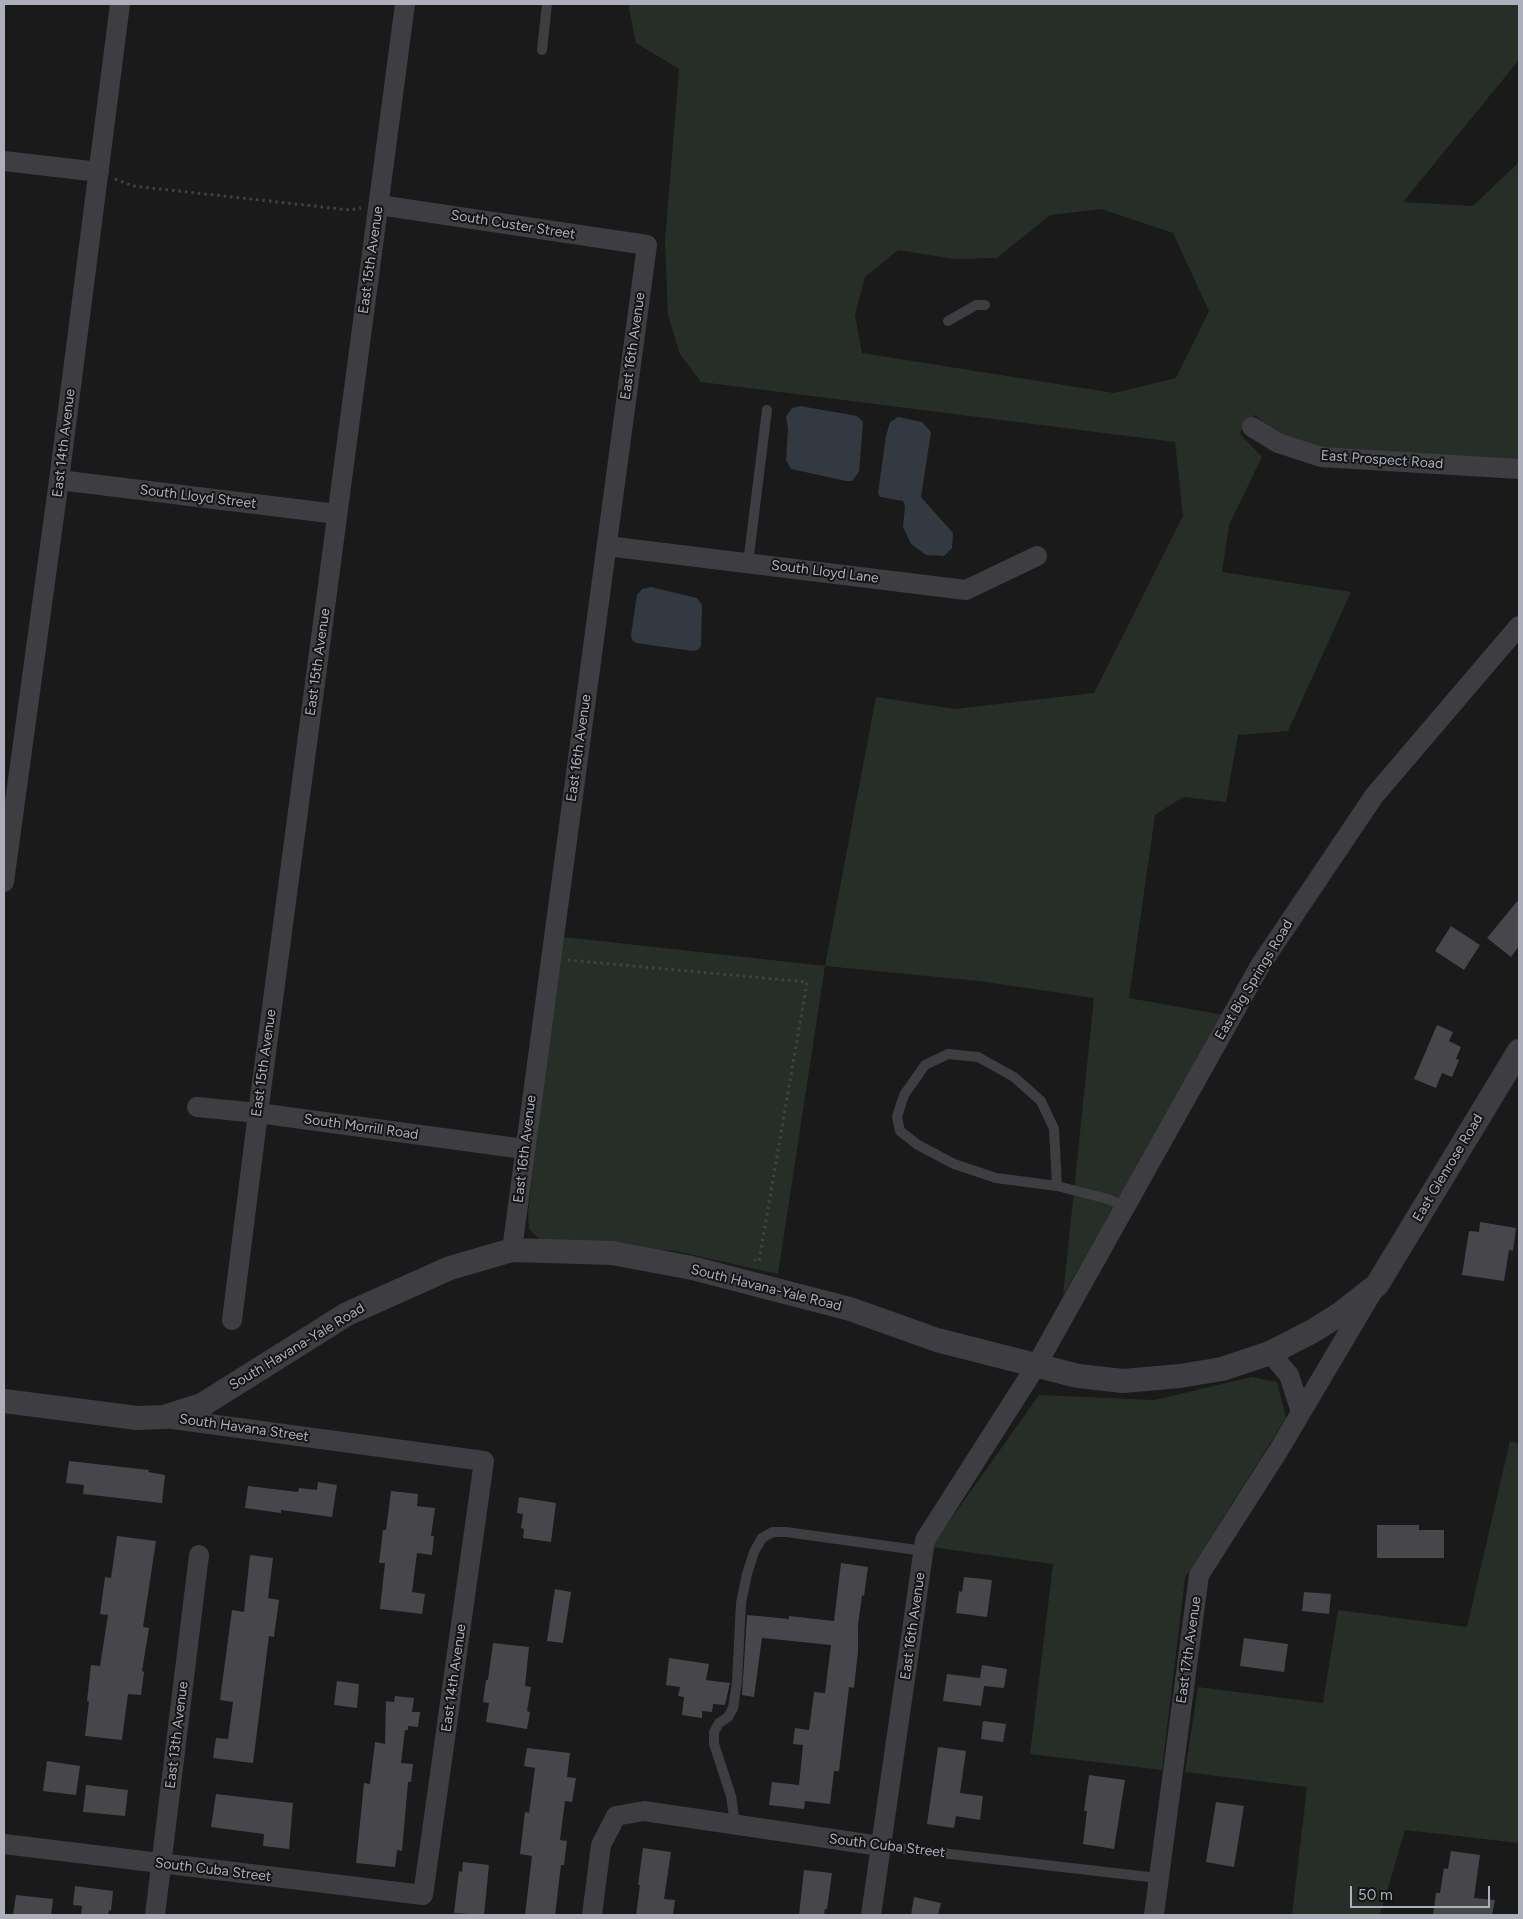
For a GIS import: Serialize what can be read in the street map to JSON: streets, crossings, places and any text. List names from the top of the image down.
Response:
{
  "streets": {
    "street": [
      "South Custer Street",
      "East 15th Avenue",
      "East 16th Avenue",
      "East 14th Avenue",
      "East Prospect Road",
      "South Lloyd Street",
      "South Lloyd Lane",
      "East Big Springs Road",
      "South Morrill Road",
      "East Glenrose Road",
      "South Havana-Yale Road",
      "South Havana Street",
      "East 17th Avenue",
      "East 13th Avenue",
      "South Cuba Street"
    ]
  },
  "crossings": [
    ["South Custer Street", "East 15th Avenue"],
    ["South Custer Street", "East 16th Avenue"],
    ["East 15th Avenue", "South Lloyd Street"],
    ["East 15th Avenue", "South Morrill Road"],
    ["East 16th Avenue", "South Lloyd Lane"],
    ["East 16th Avenue", "East Big Springs Road"],
    ["East 16th Avenue", "South Morrill Road"],
    ["East 16th Avenue", "South Havana-Yale Road"],
    ["East 16th Avenue", "South Cuba Street"],
    ["East 14th Avenue", "South Lloyd Street"],
    ["East 14th Avenue", "South Havana Street"],
    ["East 14th Avenue", "South Cuba Street"],
    ["East Big Springs Road", "South Havana-Yale Road"],
    ["East Glenrose Road", "South Havana-Yale Road"],
    ["East Glenrose Road", "East 17th Avenue"],
    ["South Havana-Yale Road", "South Havana Street"],
    ["South Havana-Yale Road", "East 17th Avenue"],
    ["East 17th Avenue", "South Cuba Street"],
    ["East 13th Avenue", "South Cuba Street"]
  ],
  "scale_bar": "50 m"
}
